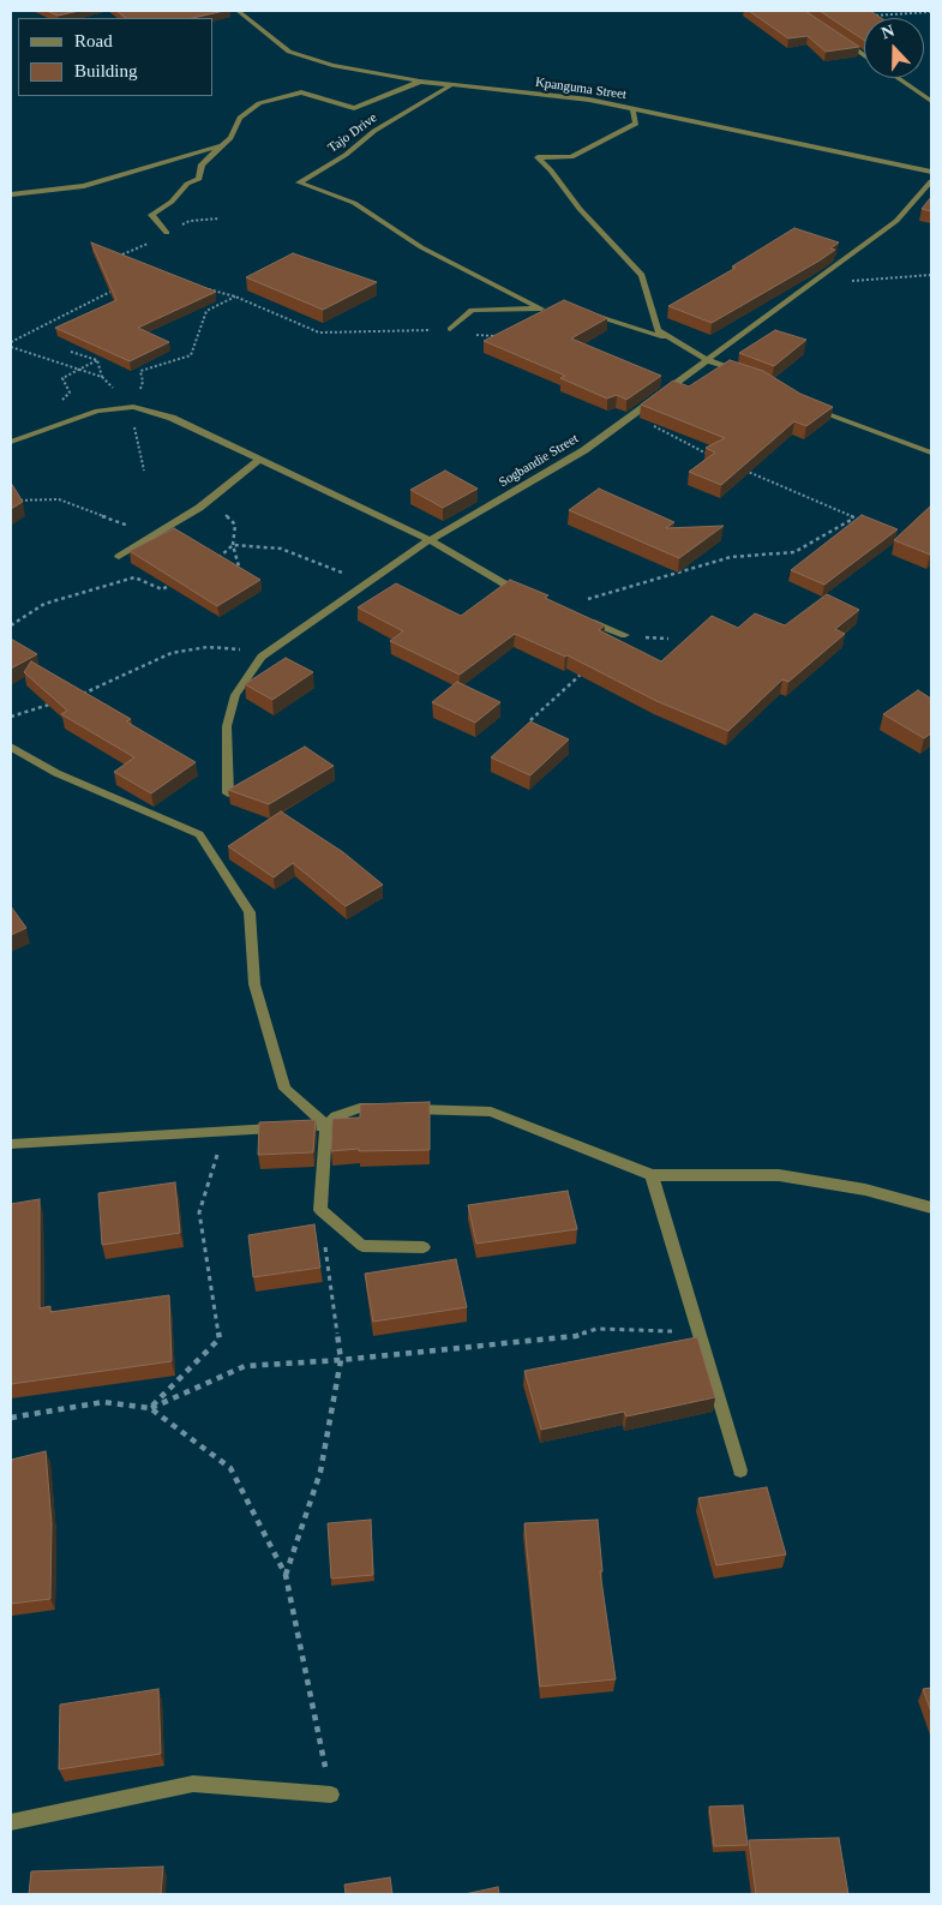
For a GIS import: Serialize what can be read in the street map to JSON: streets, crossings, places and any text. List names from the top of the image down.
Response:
{
  "streets": {
    "street": ["Kpanguma Street", "Tajo Drive", "Sogbandie Street"]
  },
  "crossings": [
    ["Kpanguma Street", "Tajo Drive"]
  ],
  "legend": ["Road", "Building"],
  "north": "top"
}
